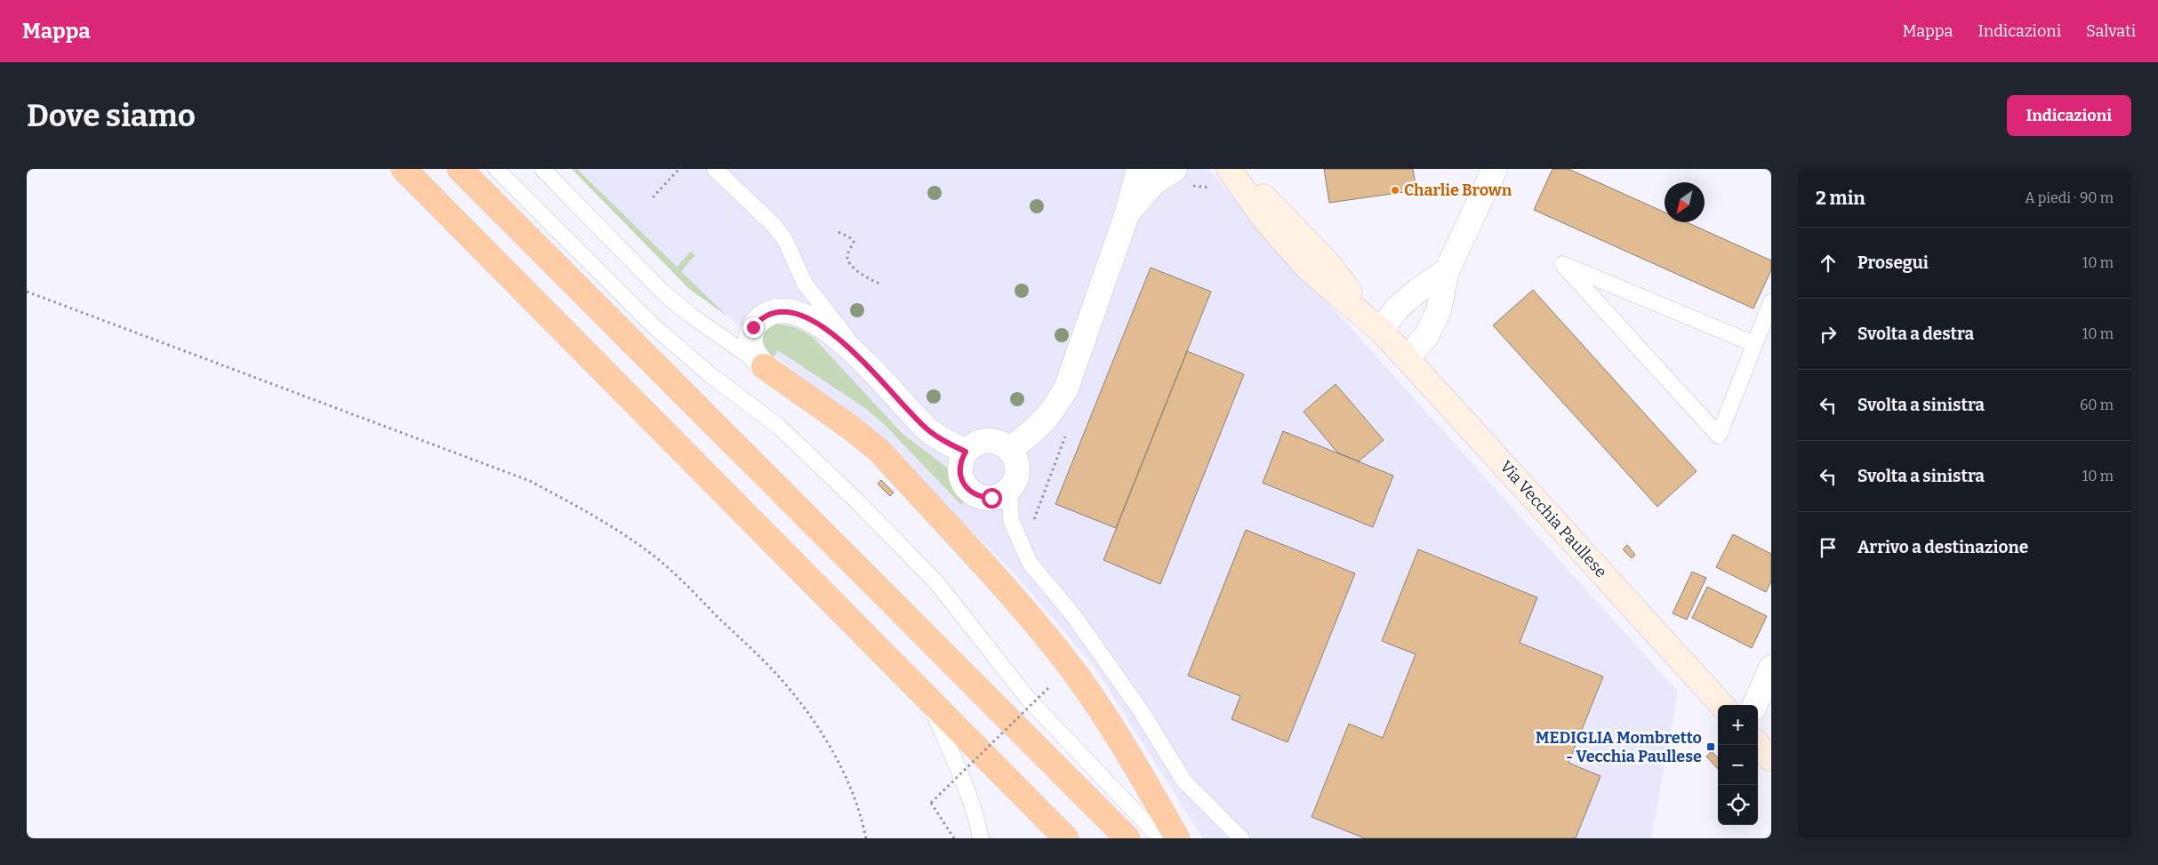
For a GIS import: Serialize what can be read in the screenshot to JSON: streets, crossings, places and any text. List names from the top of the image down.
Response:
{
  "streets": {
    "street": ["Via Vecchia Paullese"]
  },
  "places": {
    "other": ["Charlie Brown"],
    "transit": ["MEDIGLIA Mombretto - Vecchia Paullese"]
  },
  "north": "bottom left",
  "page": {
    "header": "Mappa",
    "nav": ["Mappa", "Indicazioni", "Salvati"],
    "buttons": "Indicazioni",
    "title": "Dove siamo",
    "heading": ["2 min", "A piedi · 90 m"],
    "list": [
      ["Prosegui", "10 m"],
      ["Svolta a destra", "10 m"],
      ["Svolta a sinistra", "60 m"],
      ["Svolta a sinistra", "10 m"],
      "Arrivo a destinazione"
    ],
    "map_buttons": ["+", "−"]
  }
}
